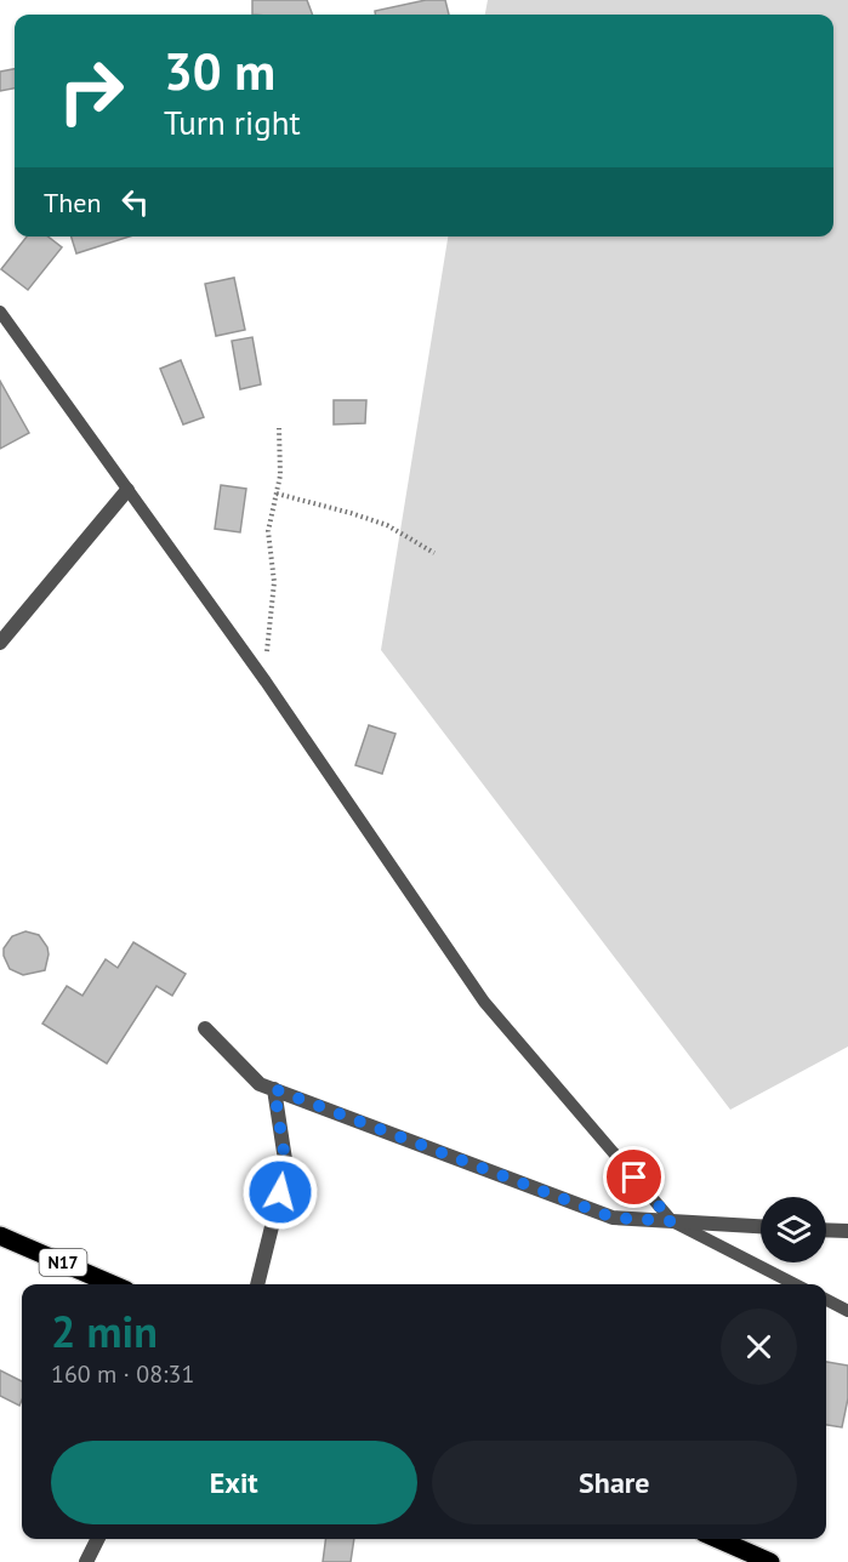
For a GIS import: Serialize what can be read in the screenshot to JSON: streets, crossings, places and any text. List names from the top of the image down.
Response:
{
  "streets": {
    "main road": ["N17"]
  },
  "page": {
    "turn": ["30 m", "Turn right"],
    "then": "Then",
    "heading": ["2 min", "160 m · 08:31"],
    "buttons": ["Exit", "Share"]
  }
}
